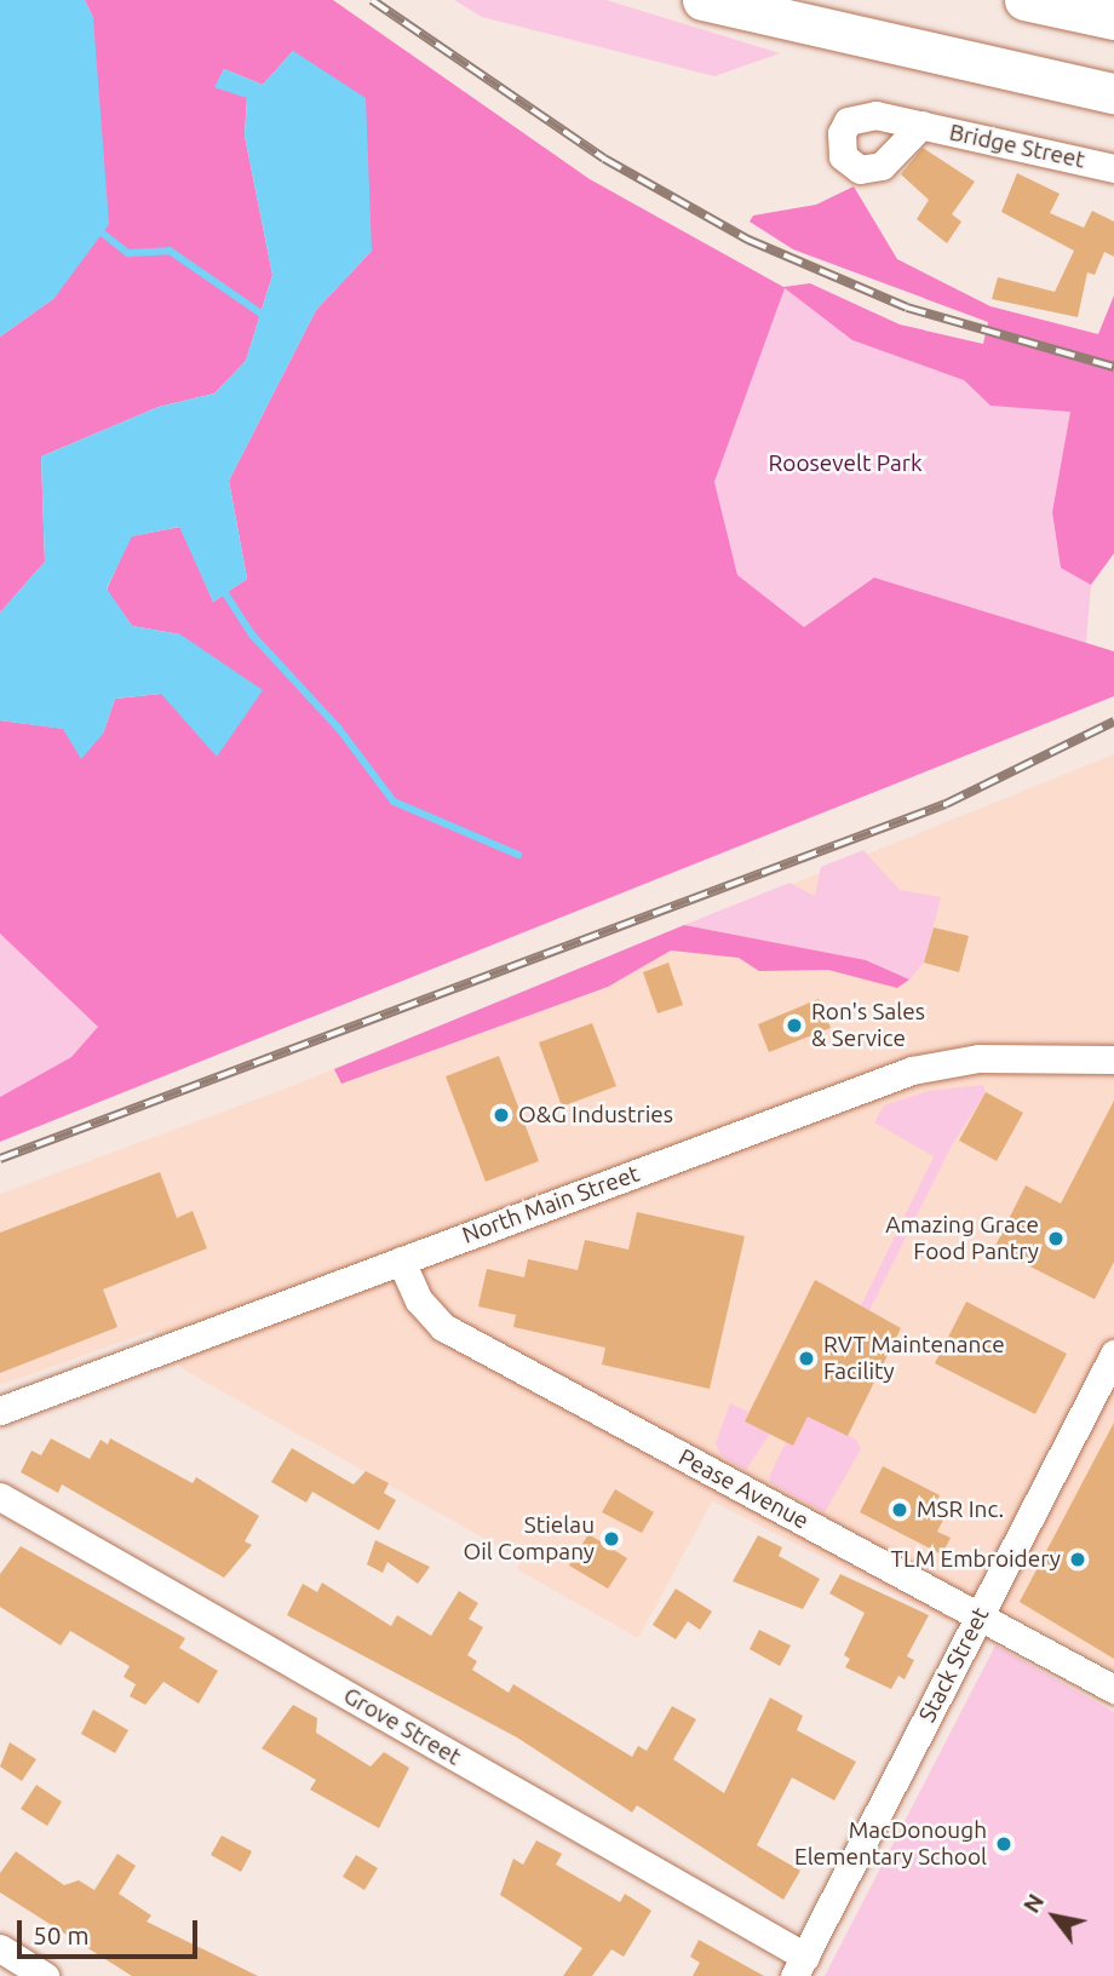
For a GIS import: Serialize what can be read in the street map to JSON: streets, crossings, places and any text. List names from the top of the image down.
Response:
{
  "streets": {
    "street": [
      "Bridge Street",
      "North Main Street",
      "Pease Avenue",
      "Stack Street",
      "Grove Street"
    ]
  },
  "crossings": [
    ["North Main Street", "Pease Avenue"],
    ["Pease Avenue", "Stack Street"],
    ["Stack Street", "Grove Street"]
  ],
  "parks": ["Roosevelt Park"],
  "places": [
    "Ron's Sales & Service",
    "O&G Industries",
    "Amazing Grace Food Pantry",
    "RVT Maintenance Facility",
    "MSR Inc.",
    "Stielau Oil Company",
    "TLM Embroidery",
    "MacDonough Elementary School"
  ],
  "scale_bar": "50 m",
  "north": "top left"
}
